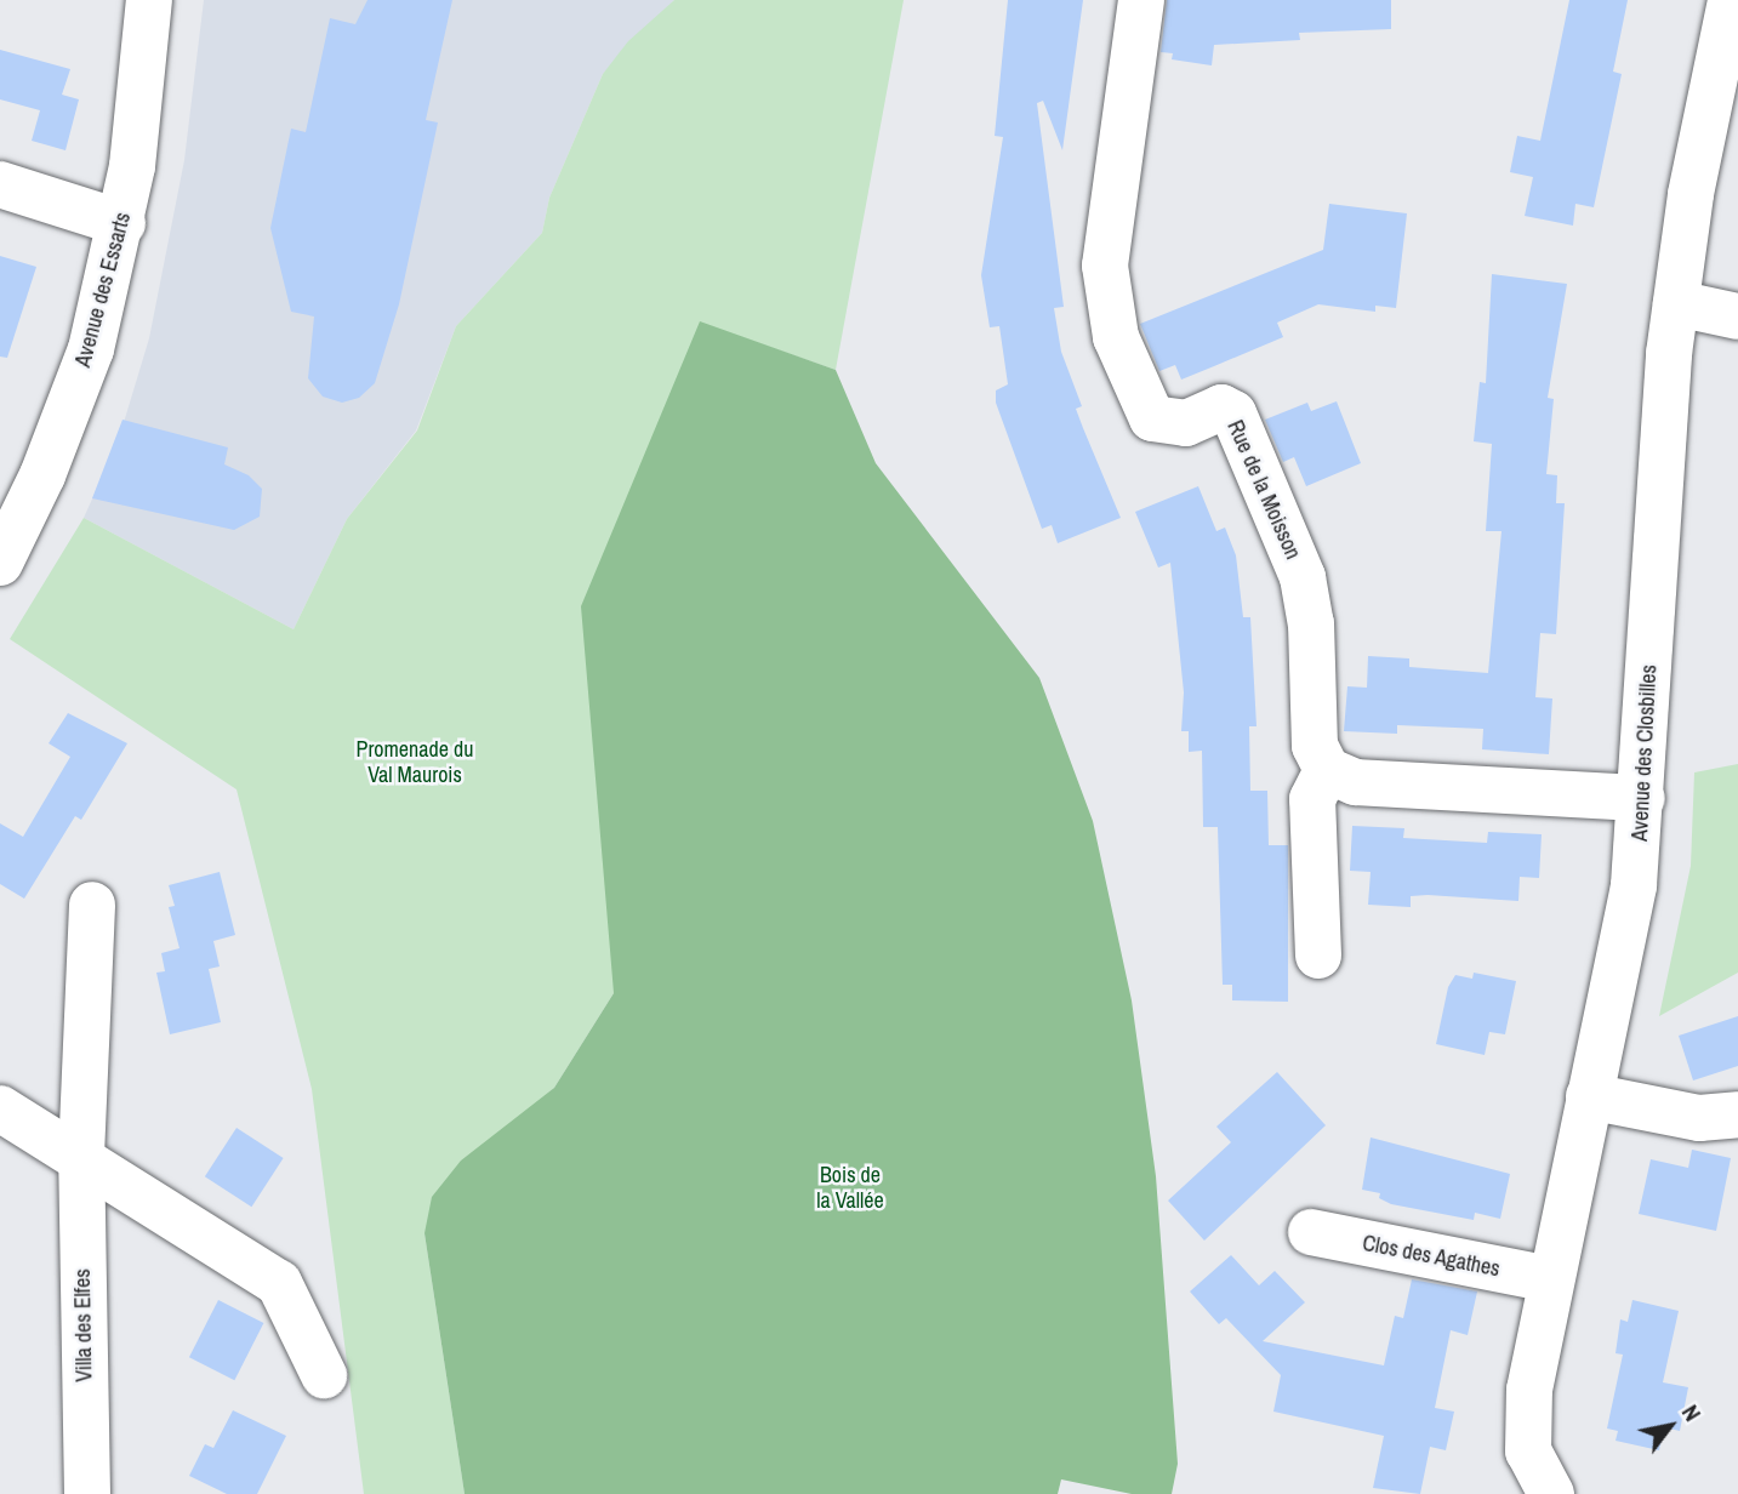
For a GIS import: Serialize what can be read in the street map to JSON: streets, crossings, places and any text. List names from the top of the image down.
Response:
{
  "streets": {
    "street": [
      "Avenue des Essarts",
      "Rue de la Moisson",
      "Avenue des Closbilles",
      "Clos des Agathes",
      "Villa des Elfes"
    ]
  },
  "crossings": [
    ["Avenue des Closbilles", "Clos des Agathes"]
  ],
  "parks": ["Promenade du Val Maurois", "Bois de la Vallée"],
  "north": "top right"
}
